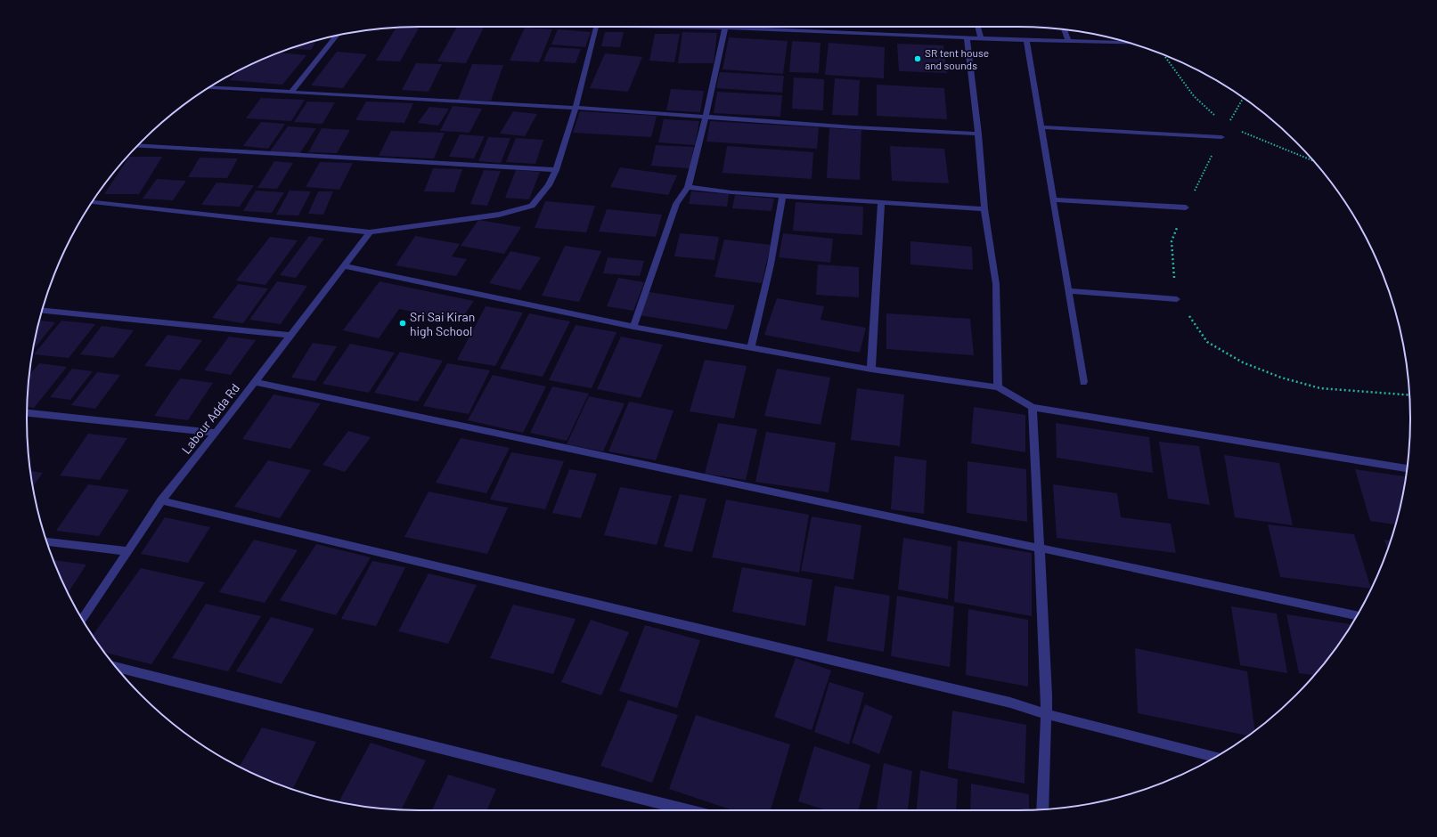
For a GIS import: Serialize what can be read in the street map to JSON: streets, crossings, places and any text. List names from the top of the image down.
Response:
{
  "streets": {
    "street": ["Labour Adda Rd"]
  },
  "places": ["SR tent house and sounds", "Sri Sai Kiran high School"]
}
